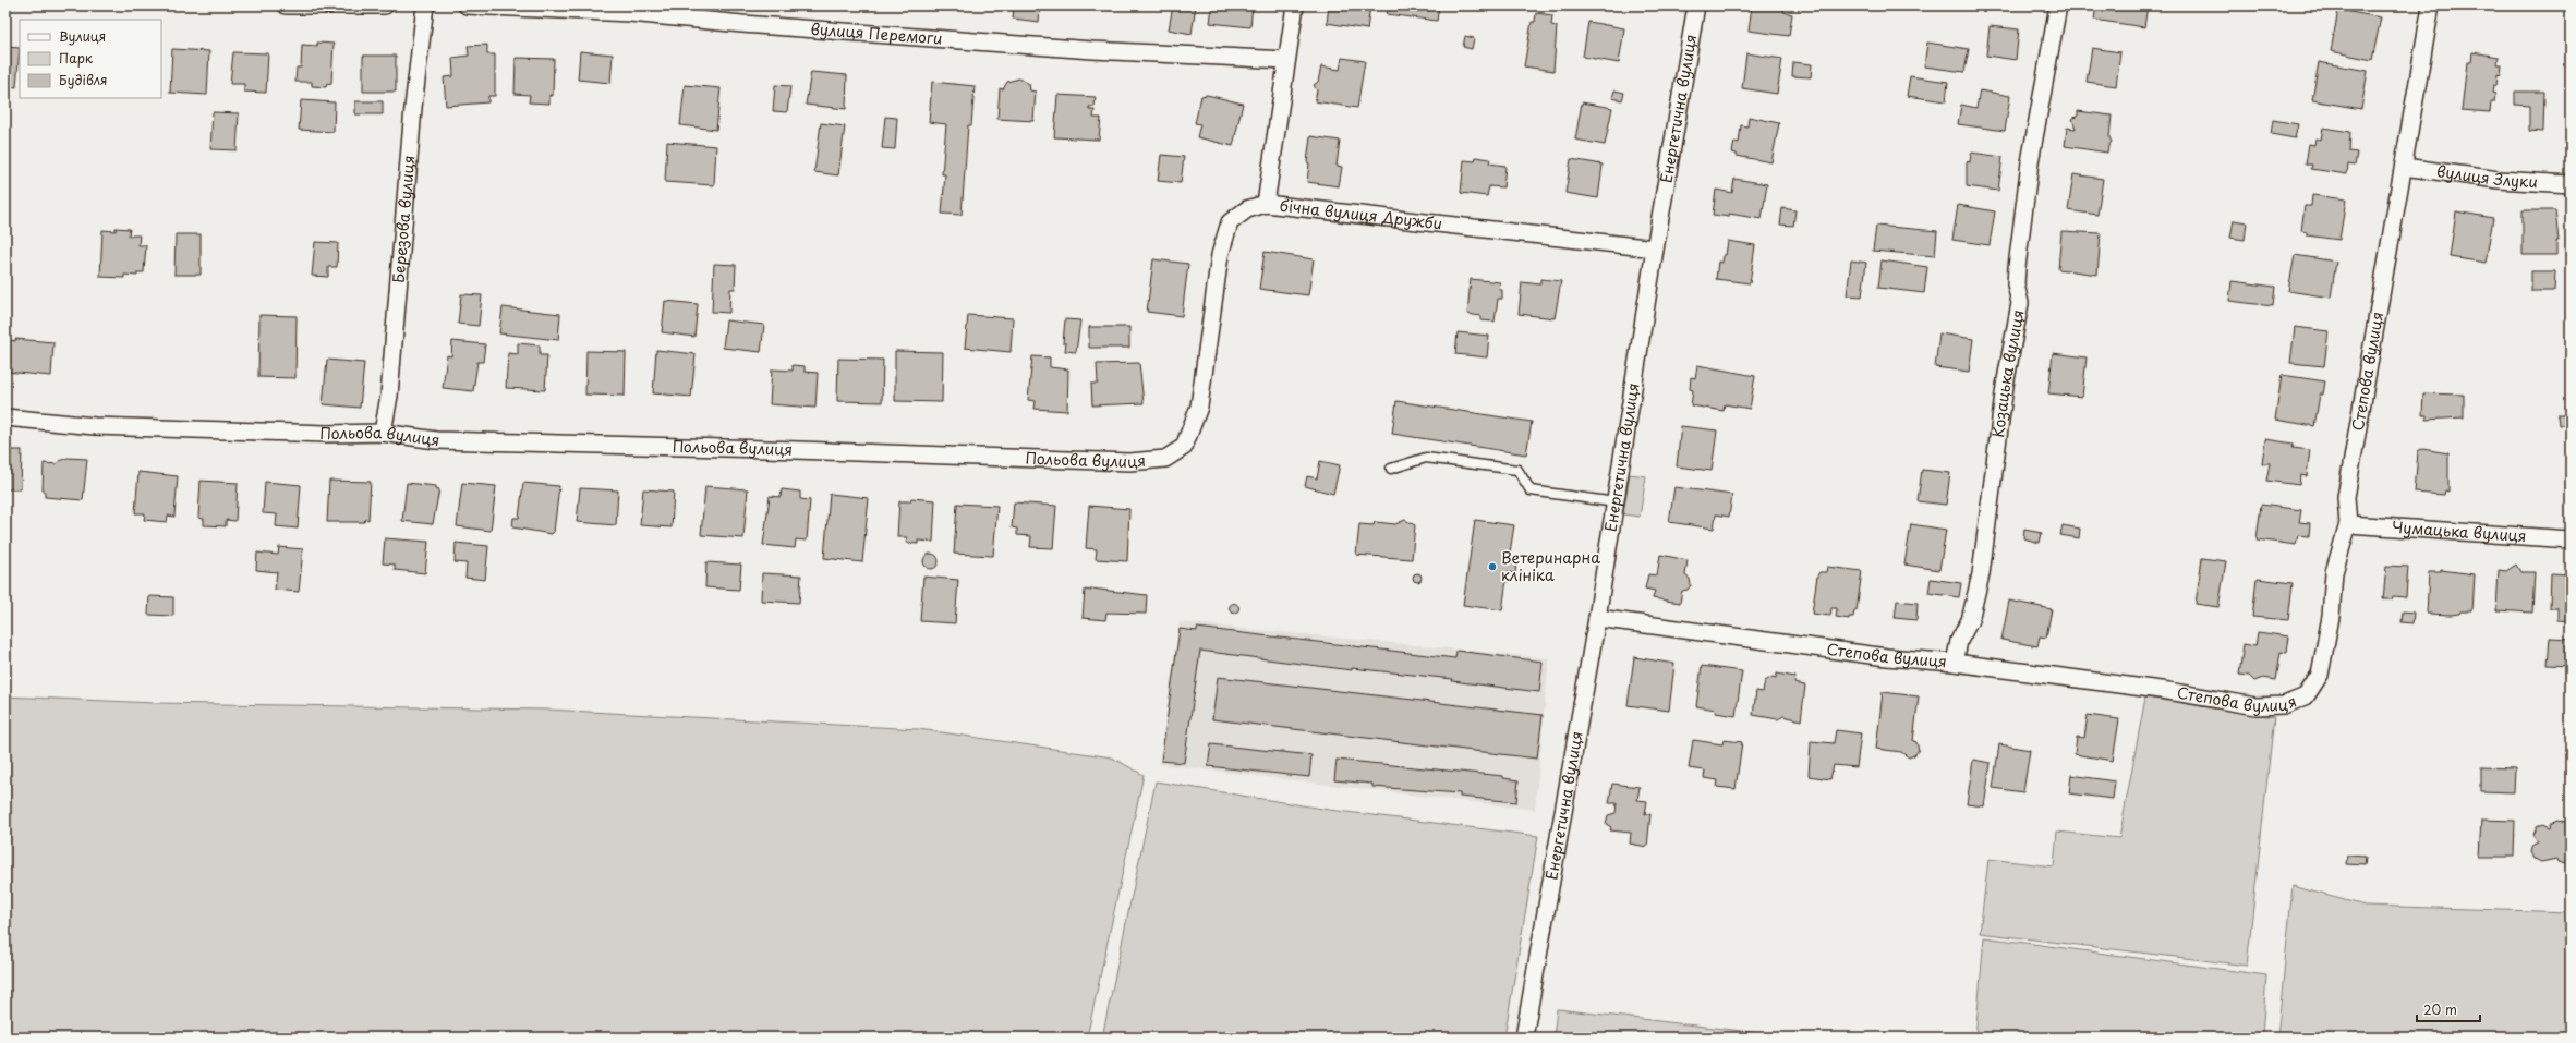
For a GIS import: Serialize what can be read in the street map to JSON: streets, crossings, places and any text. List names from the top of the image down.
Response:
{
  "streets": {
    "street": [
      "вулиця Перемоги",
      "Енергетична вулиця",
      "вулиця Злуки",
      "бічна вулиця Дружби",
      "Березова вулиця",
      "Степова вулиця",
      "Козацька вулиця",
      "Польова вулиця",
      "Чумацька вулиця"
    ]
  },
  "crossings": [
    ["вулиця Перемоги", "бічна вулиця Дружби"],
    ["Енергетична вулиця", "бічна вулиця Дружби"],
    ["Енергетична вулиця", "Степова вулиця"],
    ["вулиця Злуки", "Степова вулиця"],
    ["бічна вулиця Дружби", "Польова вулиця"],
    ["Березова вулиця", "Польова вулиця"],
    ["Степова вулиця", "Козацька вулиця"],
    ["Степова вулиця", "Чумацька вулиця"]
  ],
  "places": ["Ветеринарна клініка"],
  "legend": ["Вулиця", "Парк", "Будівля"],
  "scale_bar": "20 m"
}
